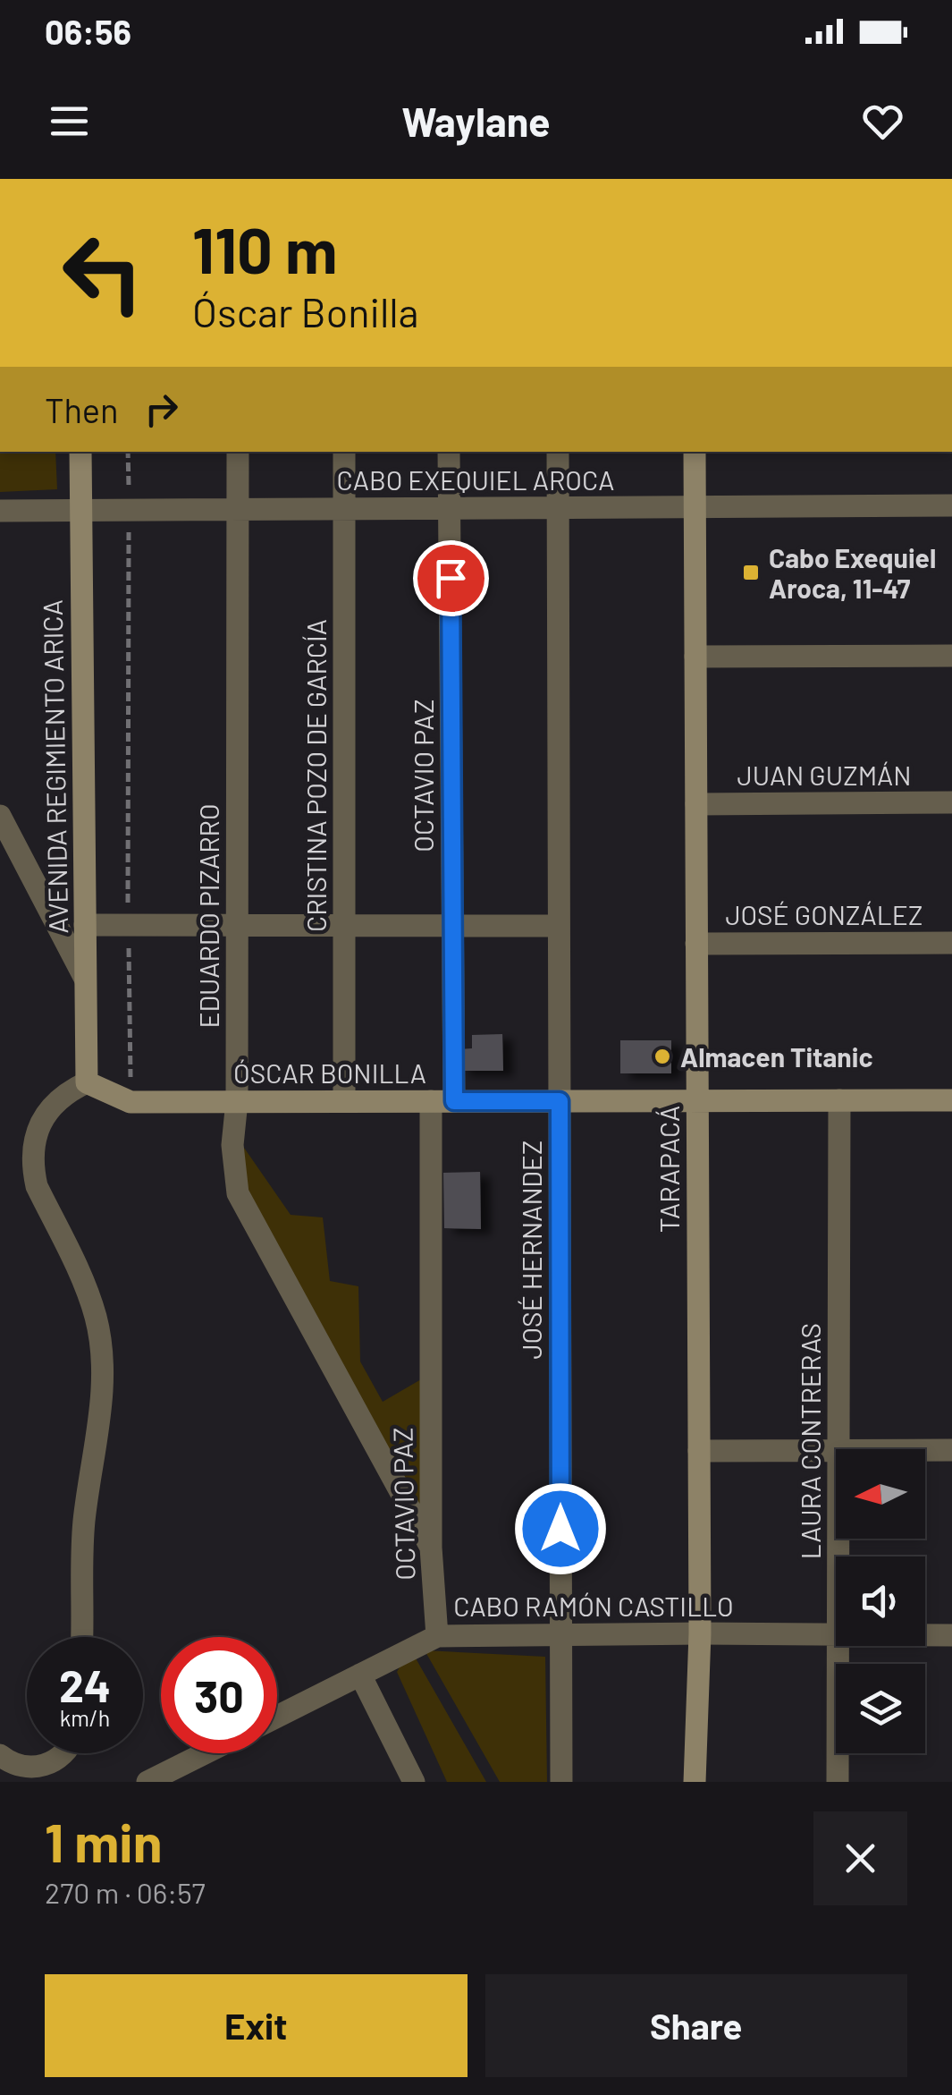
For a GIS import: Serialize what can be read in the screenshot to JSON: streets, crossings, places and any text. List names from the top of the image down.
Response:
{
  "streets": {
    "street": [
      "CABO EXEQUIEL AROCA",
      "AVENIDA REGIMIENTO ARICA",
      "JUAN GUZMÁN",
      "CRISTINA POZO DE GARCÍA",
      "OCTAVIO PAZ",
      "JOSÉ GONZÁLEZ",
      "EDUARDO PIZARRO",
      "ÓSCAR BONILLA",
      "TARAPACÁ",
      "JOSÉ HERNANDEZ",
      "LAURA CONTRERAS",
      "CABO RAMÓN CASTILLO"
    ]
  },
  "crossings": [
    ["CABO EXEQUIEL AROCA", "AVENIDA REGIMIENTO ARICA"],
    ["CABO EXEQUIEL AROCA", "CRISTINA POZO DE GARCÍA"],
    ["CABO EXEQUIEL AROCA", "OCTAVIO PAZ"],
    ["CABO EXEQUIEL AROCA", "EDUARDO PIZARRO"],
    ["CABO EXEQUIEL AROCA", "TARAPACÁ"],
    ["CABO EXEQUIEL AROCA", "JOSÉ HERNANDEZ"],
    ["AVENIDA REGIMIENTO ARICA", "ÓSCAR BONILLA"],
    ["JUAN GUZMÁN", "TARAPACÁ"],
    ["CRISTINA POZO DE GARCÍA", "ÓSCAR BONILLA"],
    ["OCTAVIO PAZ", "EDUARDO PIZARRO"],
    ["OCTAVIO PAZ", "ÓSCAR BONILLA"],
    ["OCTAVIO PAZ", "CABO RAMÓN CASTILLO"],
    ["JOSÉ GONZÁLEZ", "TARAPACÁ"],
    ["EDUARDO PIZARRO", "ÓSCAR BONILLA"],
    ["ÓSCAR BONILLA", "TARAPACÁ"],
    ["ÓSCAR BONILLA", "JOSÉ HERNANDEZ"],
    ["ÓSCAR BONILLA", "LAURA CONTRERAS"],
    ["TARAPACÁ", "CABO RAMÓN CASTILLO"],
    ["JOSÉ HERNANDEZ", "CABO RAMÓN CASTILLO"]
  ],
  "places": {
    "transit": ["Cabo Exequiel Aroca, 11-47"],
    "other": ["Almacen Titanic"]
  },
  "north": "left",
  "page": {
    "status": "06:56",
    "header": "Waylane",
    "turn": ["110 m", "Óscar Bonilla"],
    "then": "Then",
    "speed": "24 km/h",
    "limit": "30",
    "heading": ["1 min", "270 m · 06:57"],
    "buttons": ["Exit", "Share"]
  }
}
